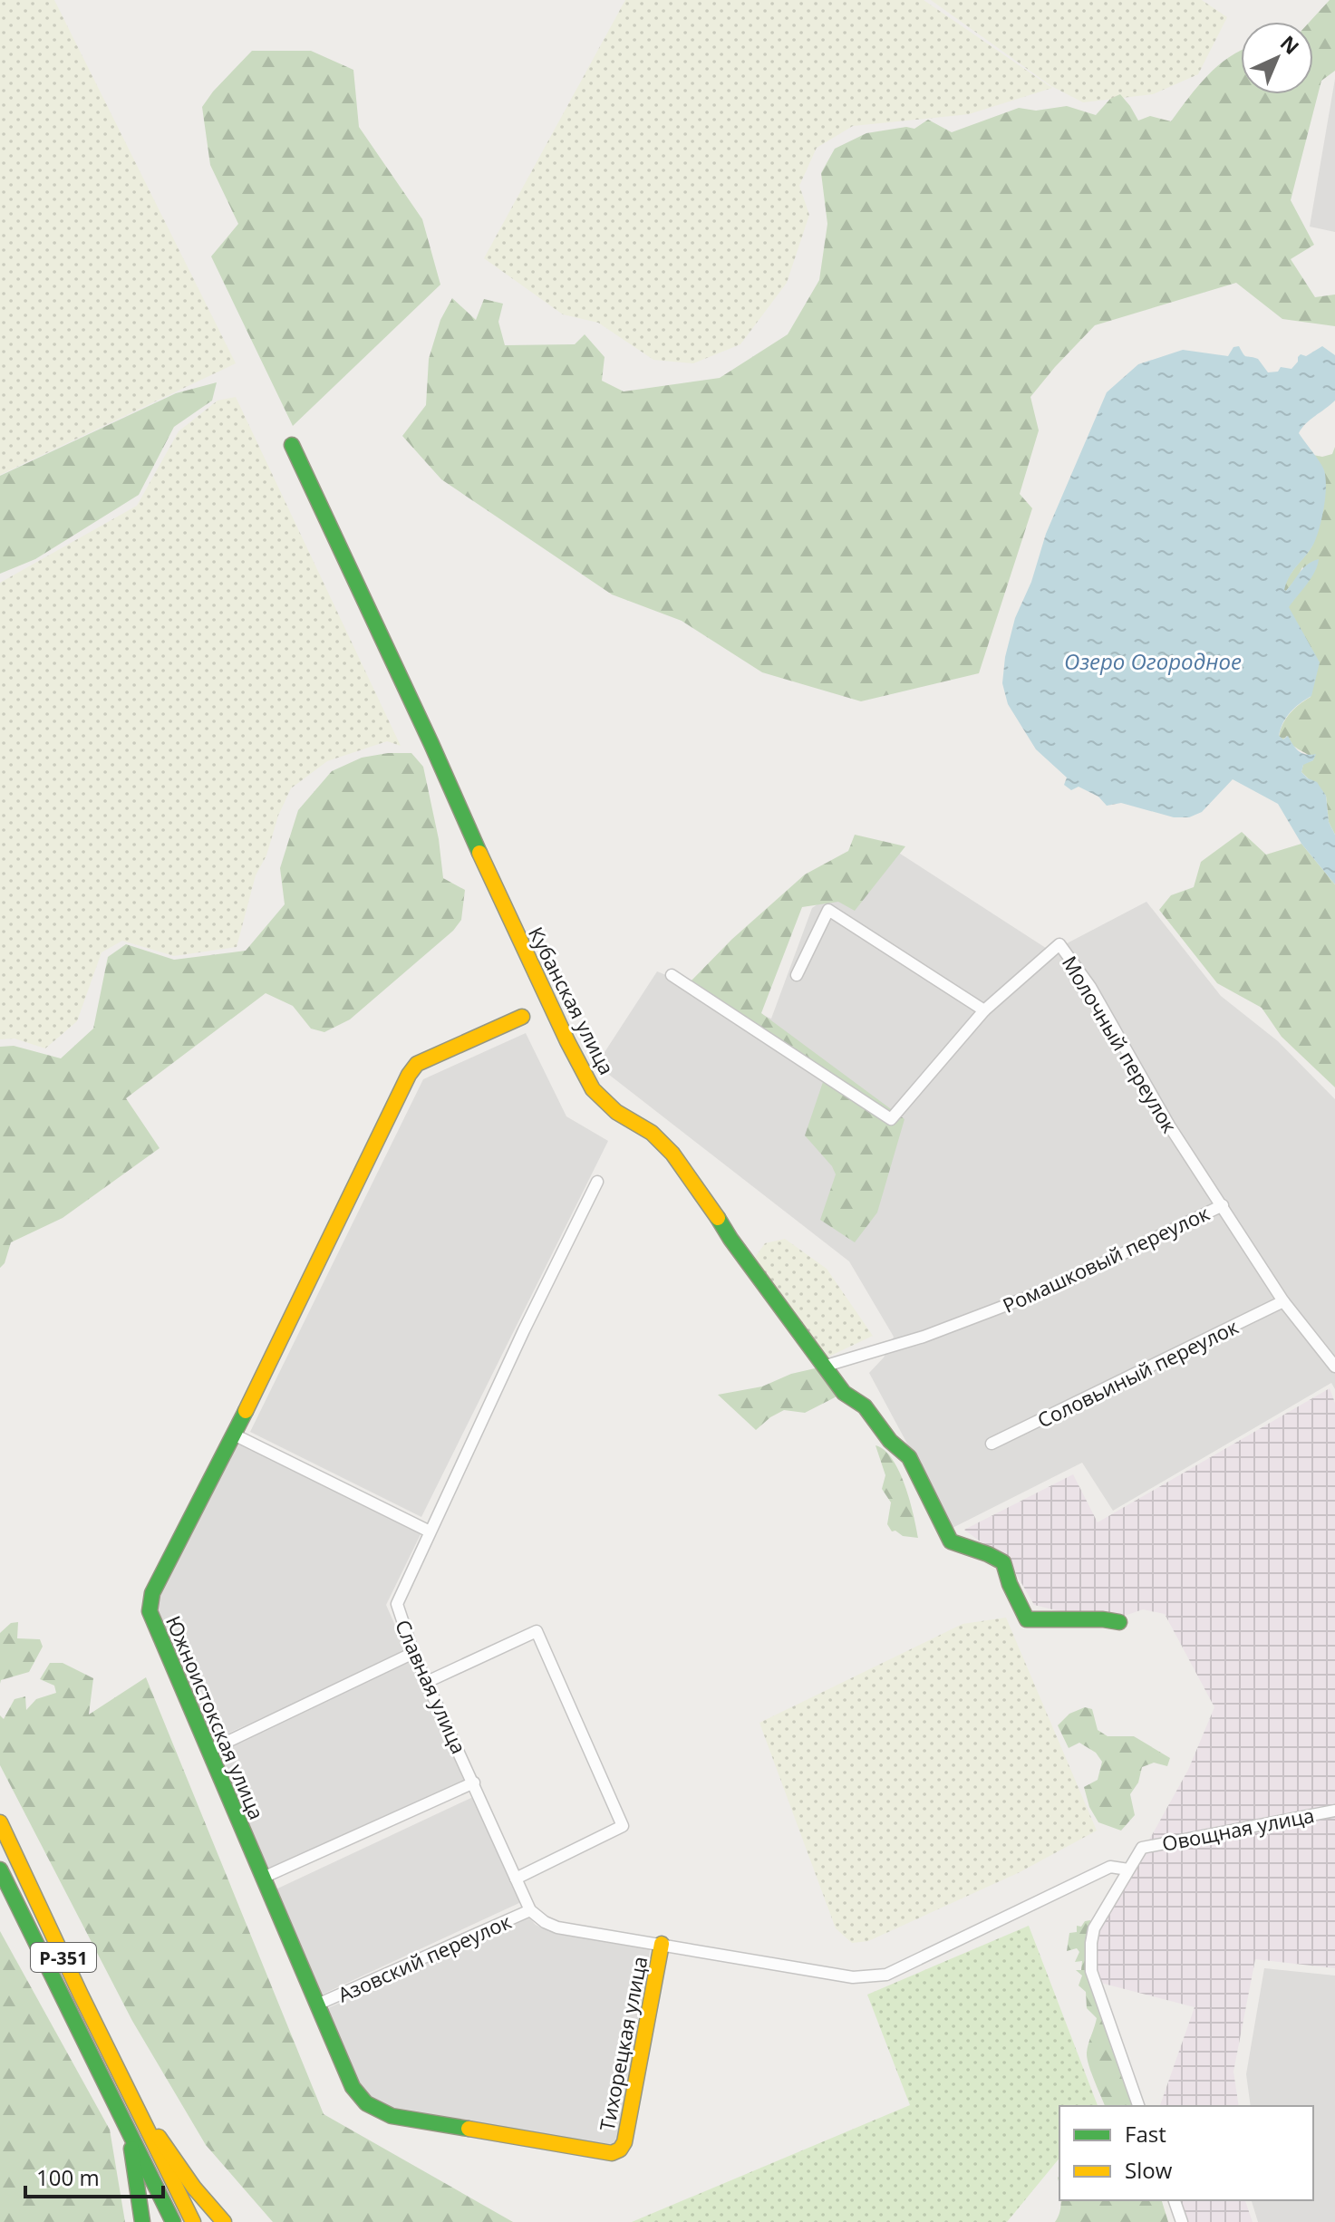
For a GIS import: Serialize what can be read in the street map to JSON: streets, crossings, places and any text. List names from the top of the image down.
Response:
{
  "streets": {
    "main road": [
      "Кубанская улица",
      "Южноистокская улица",
      "Р-351",
      "Тихорецкая улица"
    ],
    "street": [
      "Молочный переулок",
      "Ромашковый переулок",
      "Соловьиный переулок",
      "Славная улица",
      "Овощная улица",
      "Азовский переулок"
    ]
  },
  "crossings": [
    ["Кубанская улица", "Ромашковый переулок"],
    ["Молочный переулок", "Ромашковый переулок"],
    ["Молочный переулок", "Соловьиный переулок"],
    ["Славная улица", "Азовский переулок"],
    ["Южноистокская улица", "Азовский переулок"],
    ["Южноистокская улица", "Тихорецкая улица"]
  ],
  "water": ["Озеро Огородное"],
  "legend": ["Fast", "Slow"],
  "scale_bar": "100 m",
  "north": "top right"
}
